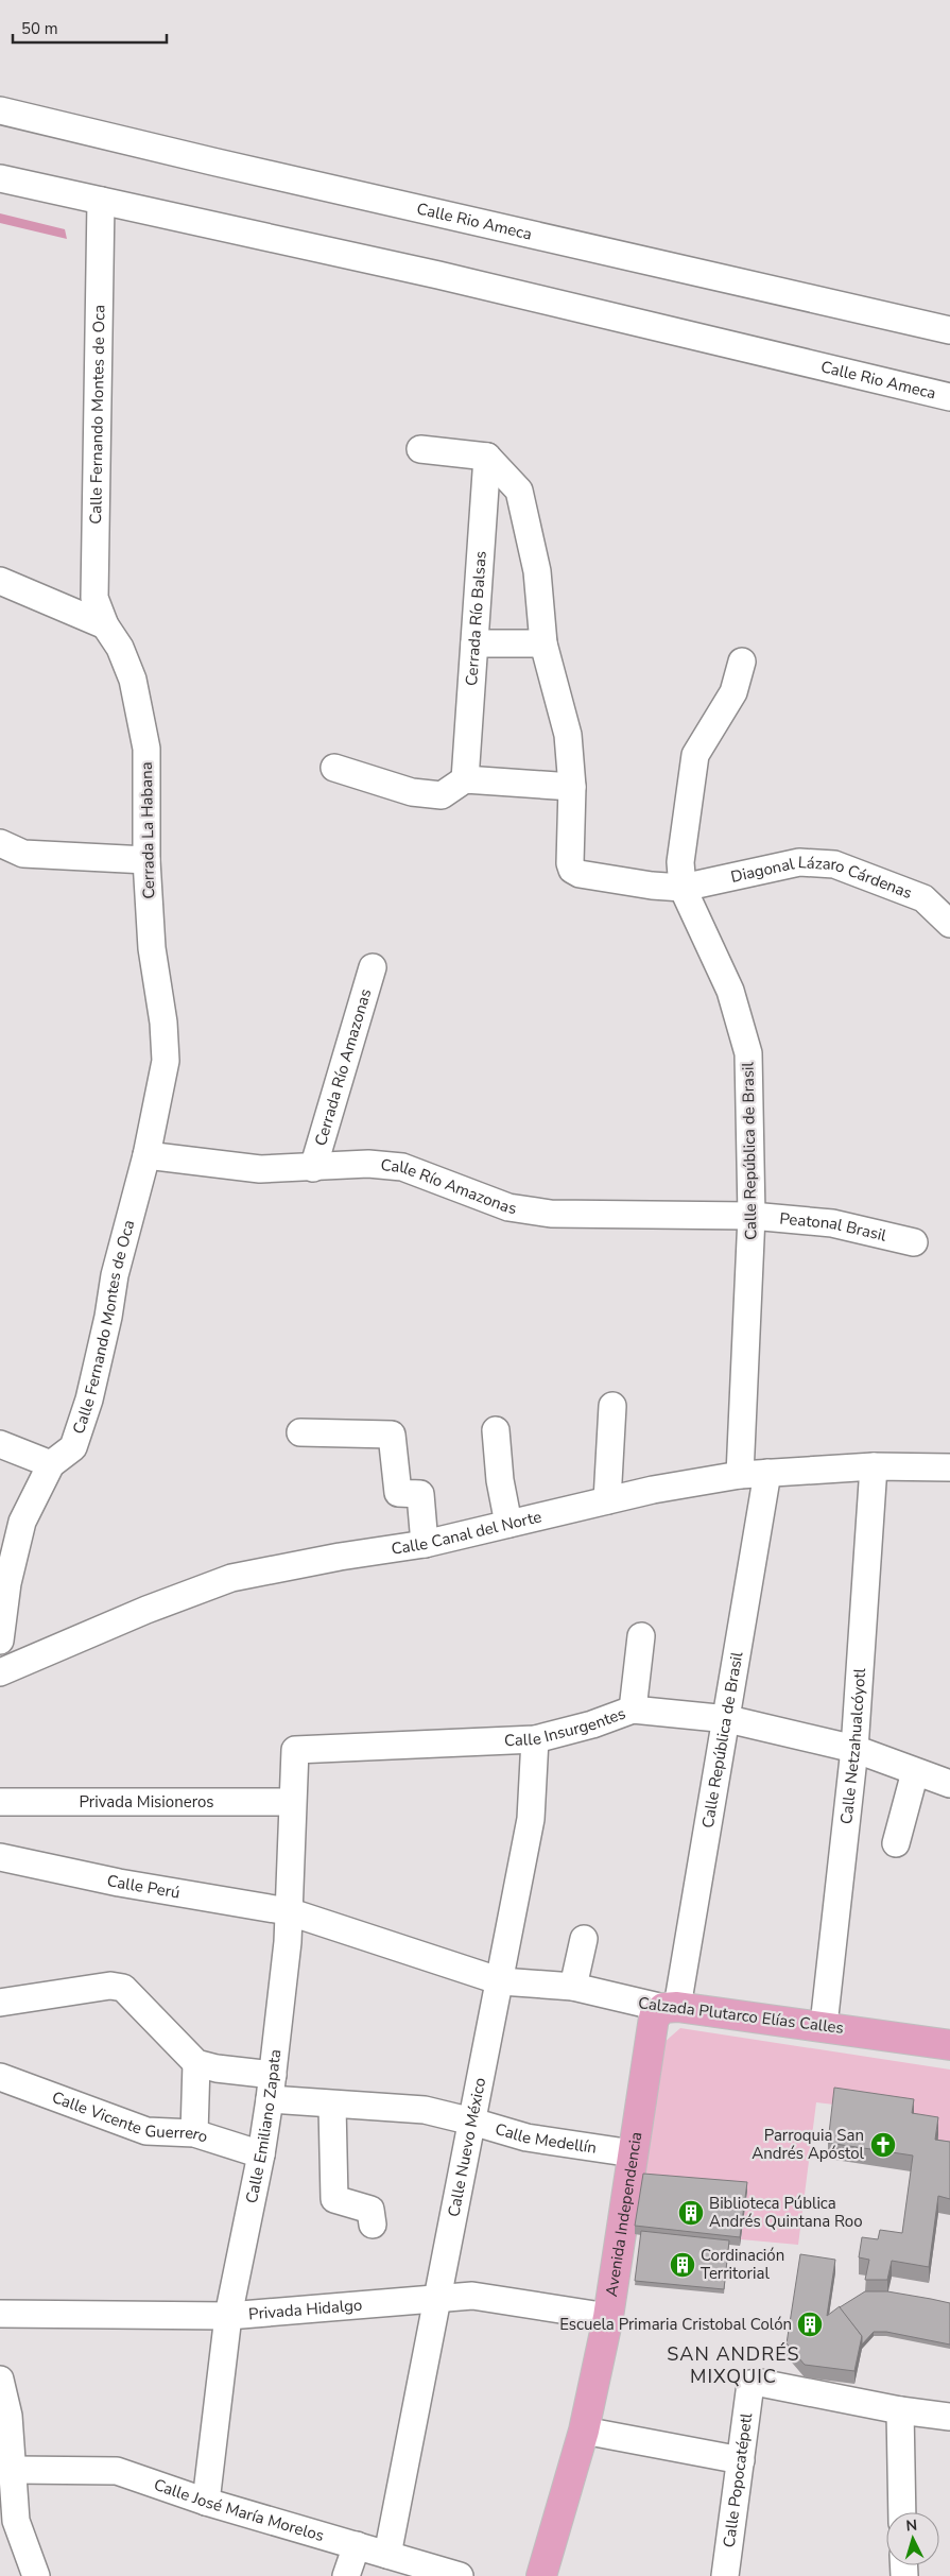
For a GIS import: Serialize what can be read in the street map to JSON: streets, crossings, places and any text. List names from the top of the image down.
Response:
{
  "streets": {
    "main road": ["Calzada Plutarco Elías Calles", "Avenida Independencia"],
    "street": [
      "Calle Rio Ameca",
      "Calle Fernando Montes de Oca",
      "Cerrada Río Balsas",
      "Cerrada La Habana",
      "Diagonal Lázaro Cárdenas",
      "Cerrada Río Amazonas",
      "Calle República de Brasil",
      "Calle Río Amazonas",
      "Peatonal Brasil",
      "Calle Canal del Norte",
      "Calle Insurgentes",
      "Calle Netzahualcóyotl",
      "Privada Misioneros",
      "Calle Perú",
      "Calle Vicente Guerrero",
      "Calle Emiliano Zapata",
      "Calle Medellín",
      "Calle Nuevo México",
      "Privada Hidalgo",
      "Calle Popocatépetl",
      "Calle José María Morelos"
    ]
  },
  "crossings": [
    ["Calle Rio Ameca", "Calle Fernando Montes de Oca"],
    ["Calle Fernando Montes de Oca", "Cerrada La Habana"],
    ["Calle Fernando Montes de Oca", "Calle Río Amazonas"],
    ["Cerrada La Habana", "Calle Río Amazonas"],
    ["Diagonal Lázaro Cárdenas", "Calle República de Brasil"],
    ["Cerrada Río Amazonas", "Calle Río Amazonas"],
    ["Calle República de Brasil", "Calle Río Amazonas"],
    ["Calle República de Brasil", "Peatonal Brasil"],
    ["Calle República de Brasil", "Calle Canal del Norte"],
    ["Calle República de Brasil", "Calle Insurgentes"],
    ["Calle República de Brasil", "Calzada Plutarco Elías Calles"],
    ["Calle República de Brasil", "Avenida Independencia"],
    ["Calle Río Amazonas", "Peatonal Brasil"],
    ["Calle Canal del Norte", "Calle Netzahualcóyotl"],
    ["Calle Insurgentes", "Calle Netzahualcóyotl"],
    ["Calle Insurgentes", "Calle Emiliano Zapata"],
    ["Calle Insurgentes", "Calle Nuevo México"],
    ["Calle Netzahualcóyotl", "Calzada Plutarco Elías Calles"],
    ["Privada Misioneros", "Calle Emiliano Zapata"],
    ["Calle Perú", "Calzada Plutarco Elías Calles"],
    ["Calle Perú", "Calle Emiliano Zapata"],
    ["Calle Perú", "Calle Nuevo México"],
    ["Calzada Plutarco Elías Calles", "Calle Nuevo México"],
    ["Calzada Plutarco Elías Calles", "Avenida Independencia"],
    ["Calle Vicente Guerrero", "Calle Emiliano Zapata"],
    ["Calle Emiliano Zapata", "Calle Medellín"],
    ["Calle Emiliano Zapata", "Privada Hidalgo"],
    ["Calle Emiliano Zapata", "Calle José María Morelos"],
    ["Calle Medellín", "Calle Nuevo México"],
    ["Calle Medellín", "Avenida Independencia"],
    ["Calle Nuevo México", "Privada Hidalgo"],
    ["Calle Nuevo México", "Calle José María Morelos"],
    ["Avenida Independencia", "Privada Hidalgo"]
  ],
  "districts": ["SAN ANDRÉS MIXQUIC"],
  "places": {
    "church": ["Parroquia San Andrés Apóstol"],
    "building": ["Biblioteca Pública Andrés Quintana Roo", "Cordinación Territorial", "Escuela Primaria Cristobal Colón"]
  },
  "scale_bar": "50 m",
  "north": "top"
}
